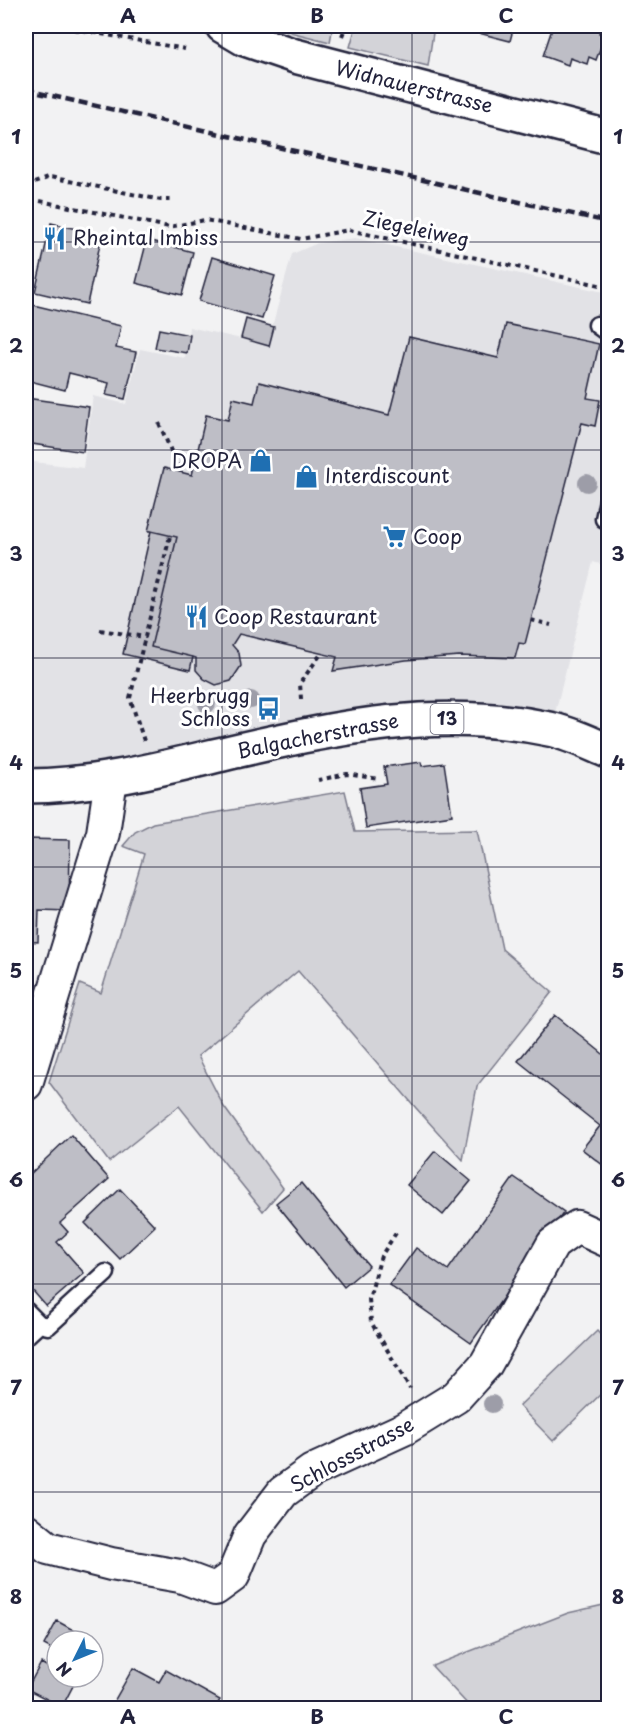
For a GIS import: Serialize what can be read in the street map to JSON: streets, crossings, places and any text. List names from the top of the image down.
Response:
{
  "streets": {
    "main road": ["Widnauerstrasse", "13", "Balgacherstrasse"],
    "street": ["Schlossstrasse"],
    "path": ["Ziegeleiweg"]
  },
  "places": {
    "restaurant": ["Rheintal Imbiss", "Coop Restaurant"],
    "shop": ["DROPA", "Interdiscount"],
    "supermarket": ["Coop"],
    "bus stop": ["Heerbrugg Schloss"]
  },
  "north": "bottom left",
  "grid": {
    "columns": ["A", "B", "C"],
    "rows": [
      "1",
      "2",
      "3",
      "4",
      "5",
      "6",
      "7",
      "8"
    ]
  }
}
